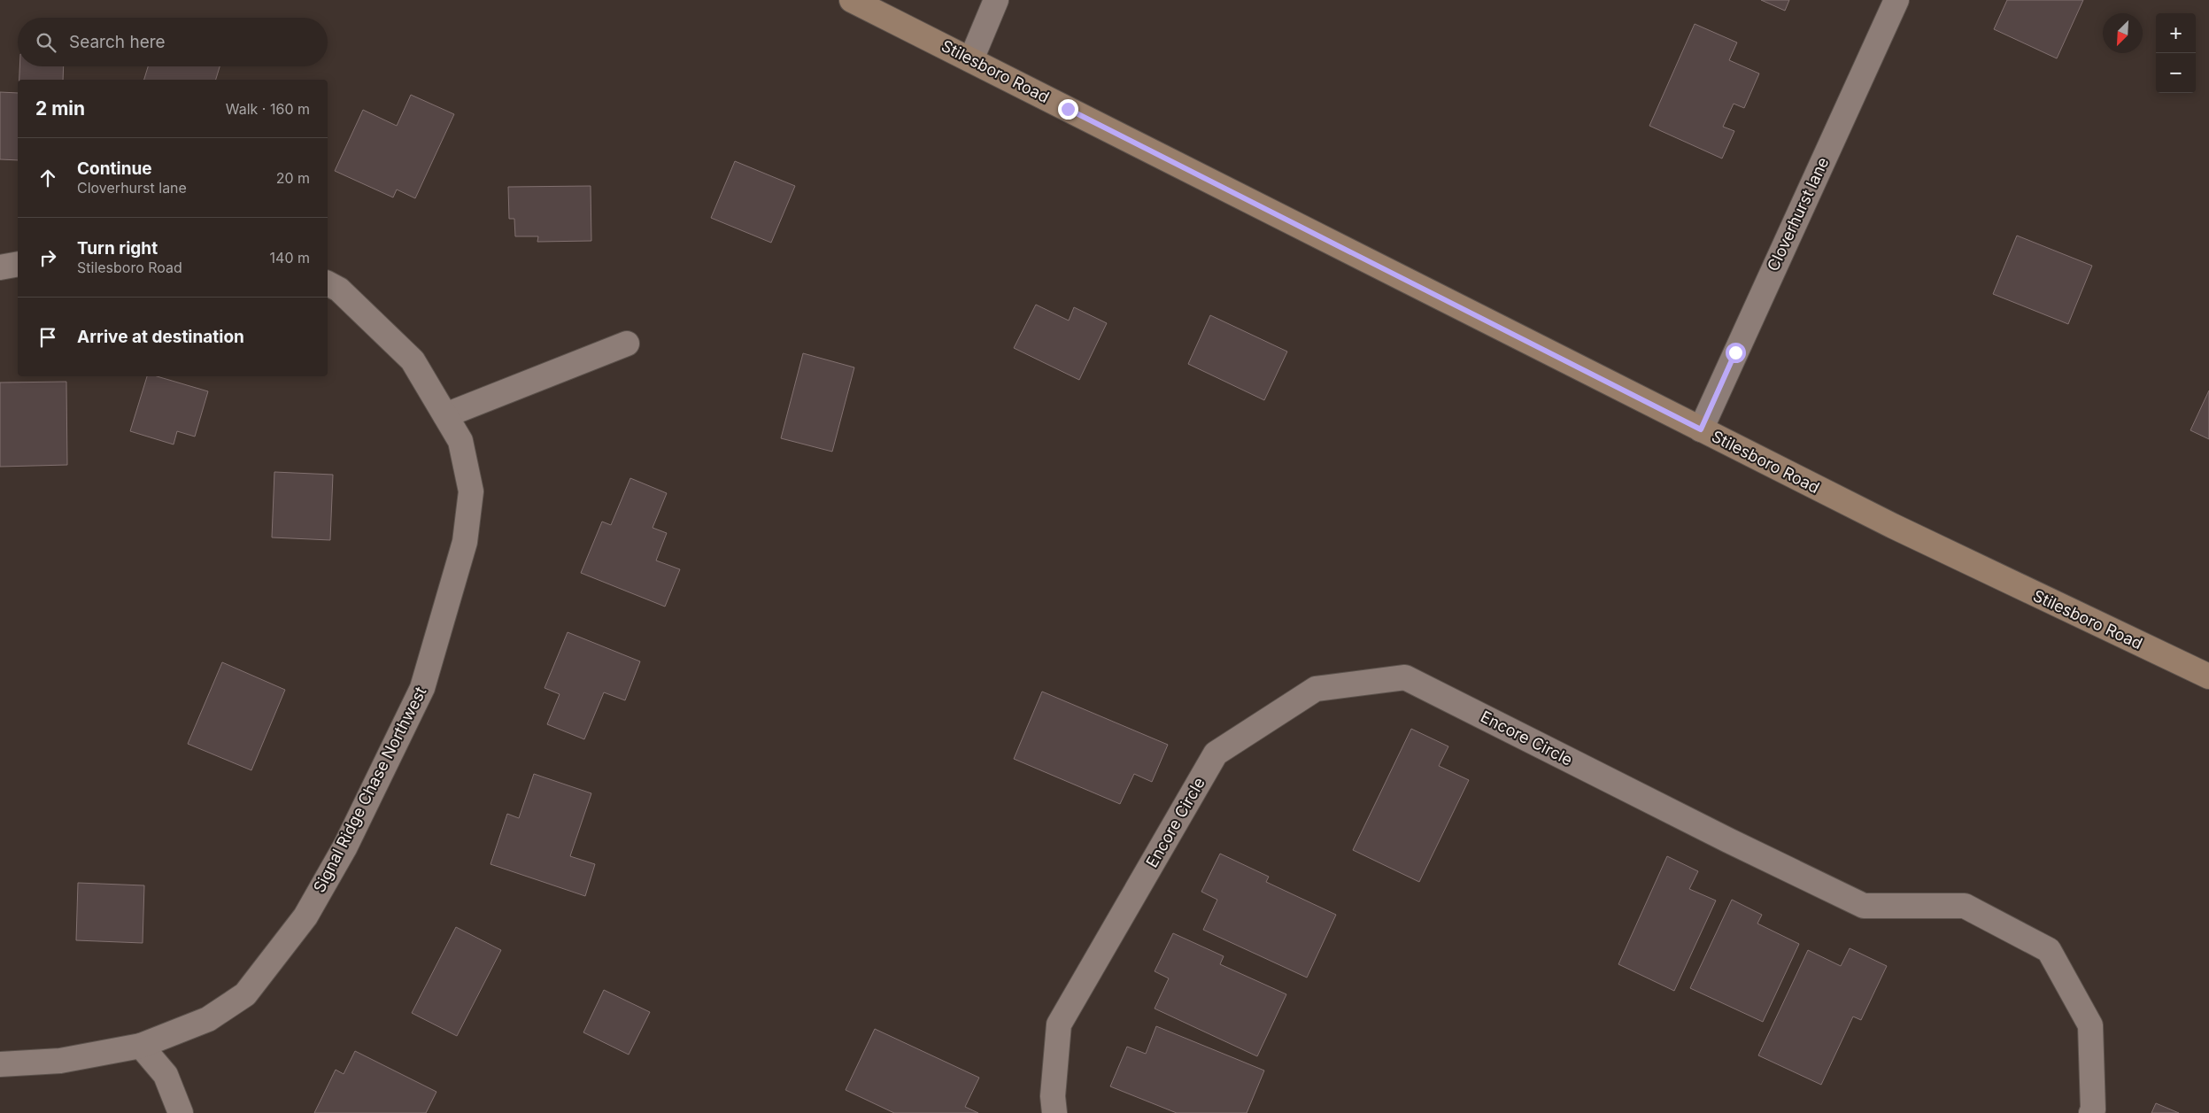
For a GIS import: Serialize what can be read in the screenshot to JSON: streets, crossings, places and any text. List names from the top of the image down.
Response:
{
  "streets": {
    "main road": ["Stilesboro Road"],
    "street": ["Cloverhurst lane", "Encore Circle", "Signal Ridge Chase Northwest"]
  },
  "crossings": [
    ["Stilesboro Road", "Cloverhurst lane"]
  ],
  "north": "bottom left",
  "page": {
    "map_buttons": ["+", "−"],
    "search": "Search here",
    "heading": ["2 min", "Walk · 160 m"],
    "list": [
      ["Continue", "Cloverhurst lane", "20 m"],
      ["Turn right", "Stilesboro Road", "140 m"],
      "Arrive at destination"
    ]
  }
}
